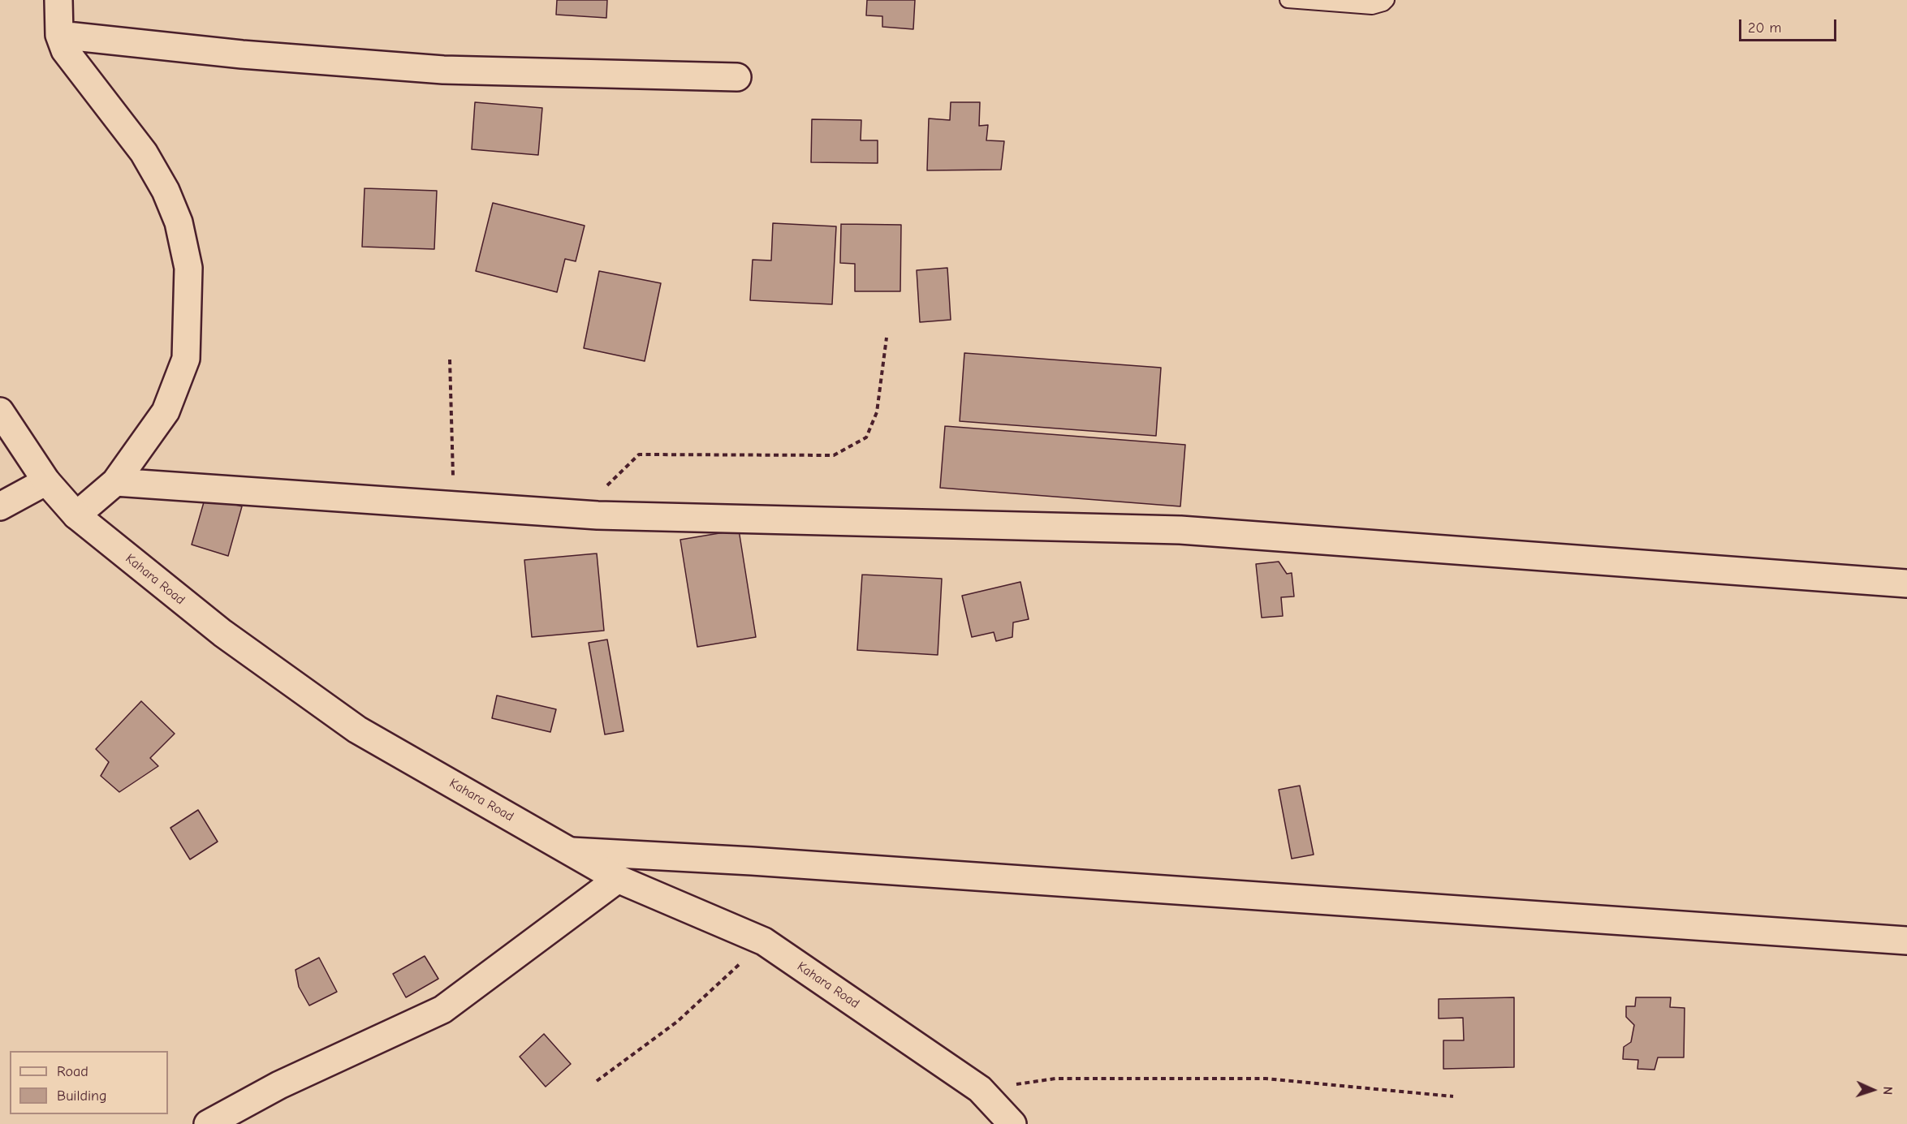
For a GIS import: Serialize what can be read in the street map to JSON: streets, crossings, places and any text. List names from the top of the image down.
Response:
{
  "streets": {
    "street": ["Kahara Road"]
  },
  "legend": ["Road", "Building"],
  "scale_bar": "20 m",
  "north": "right"
}
